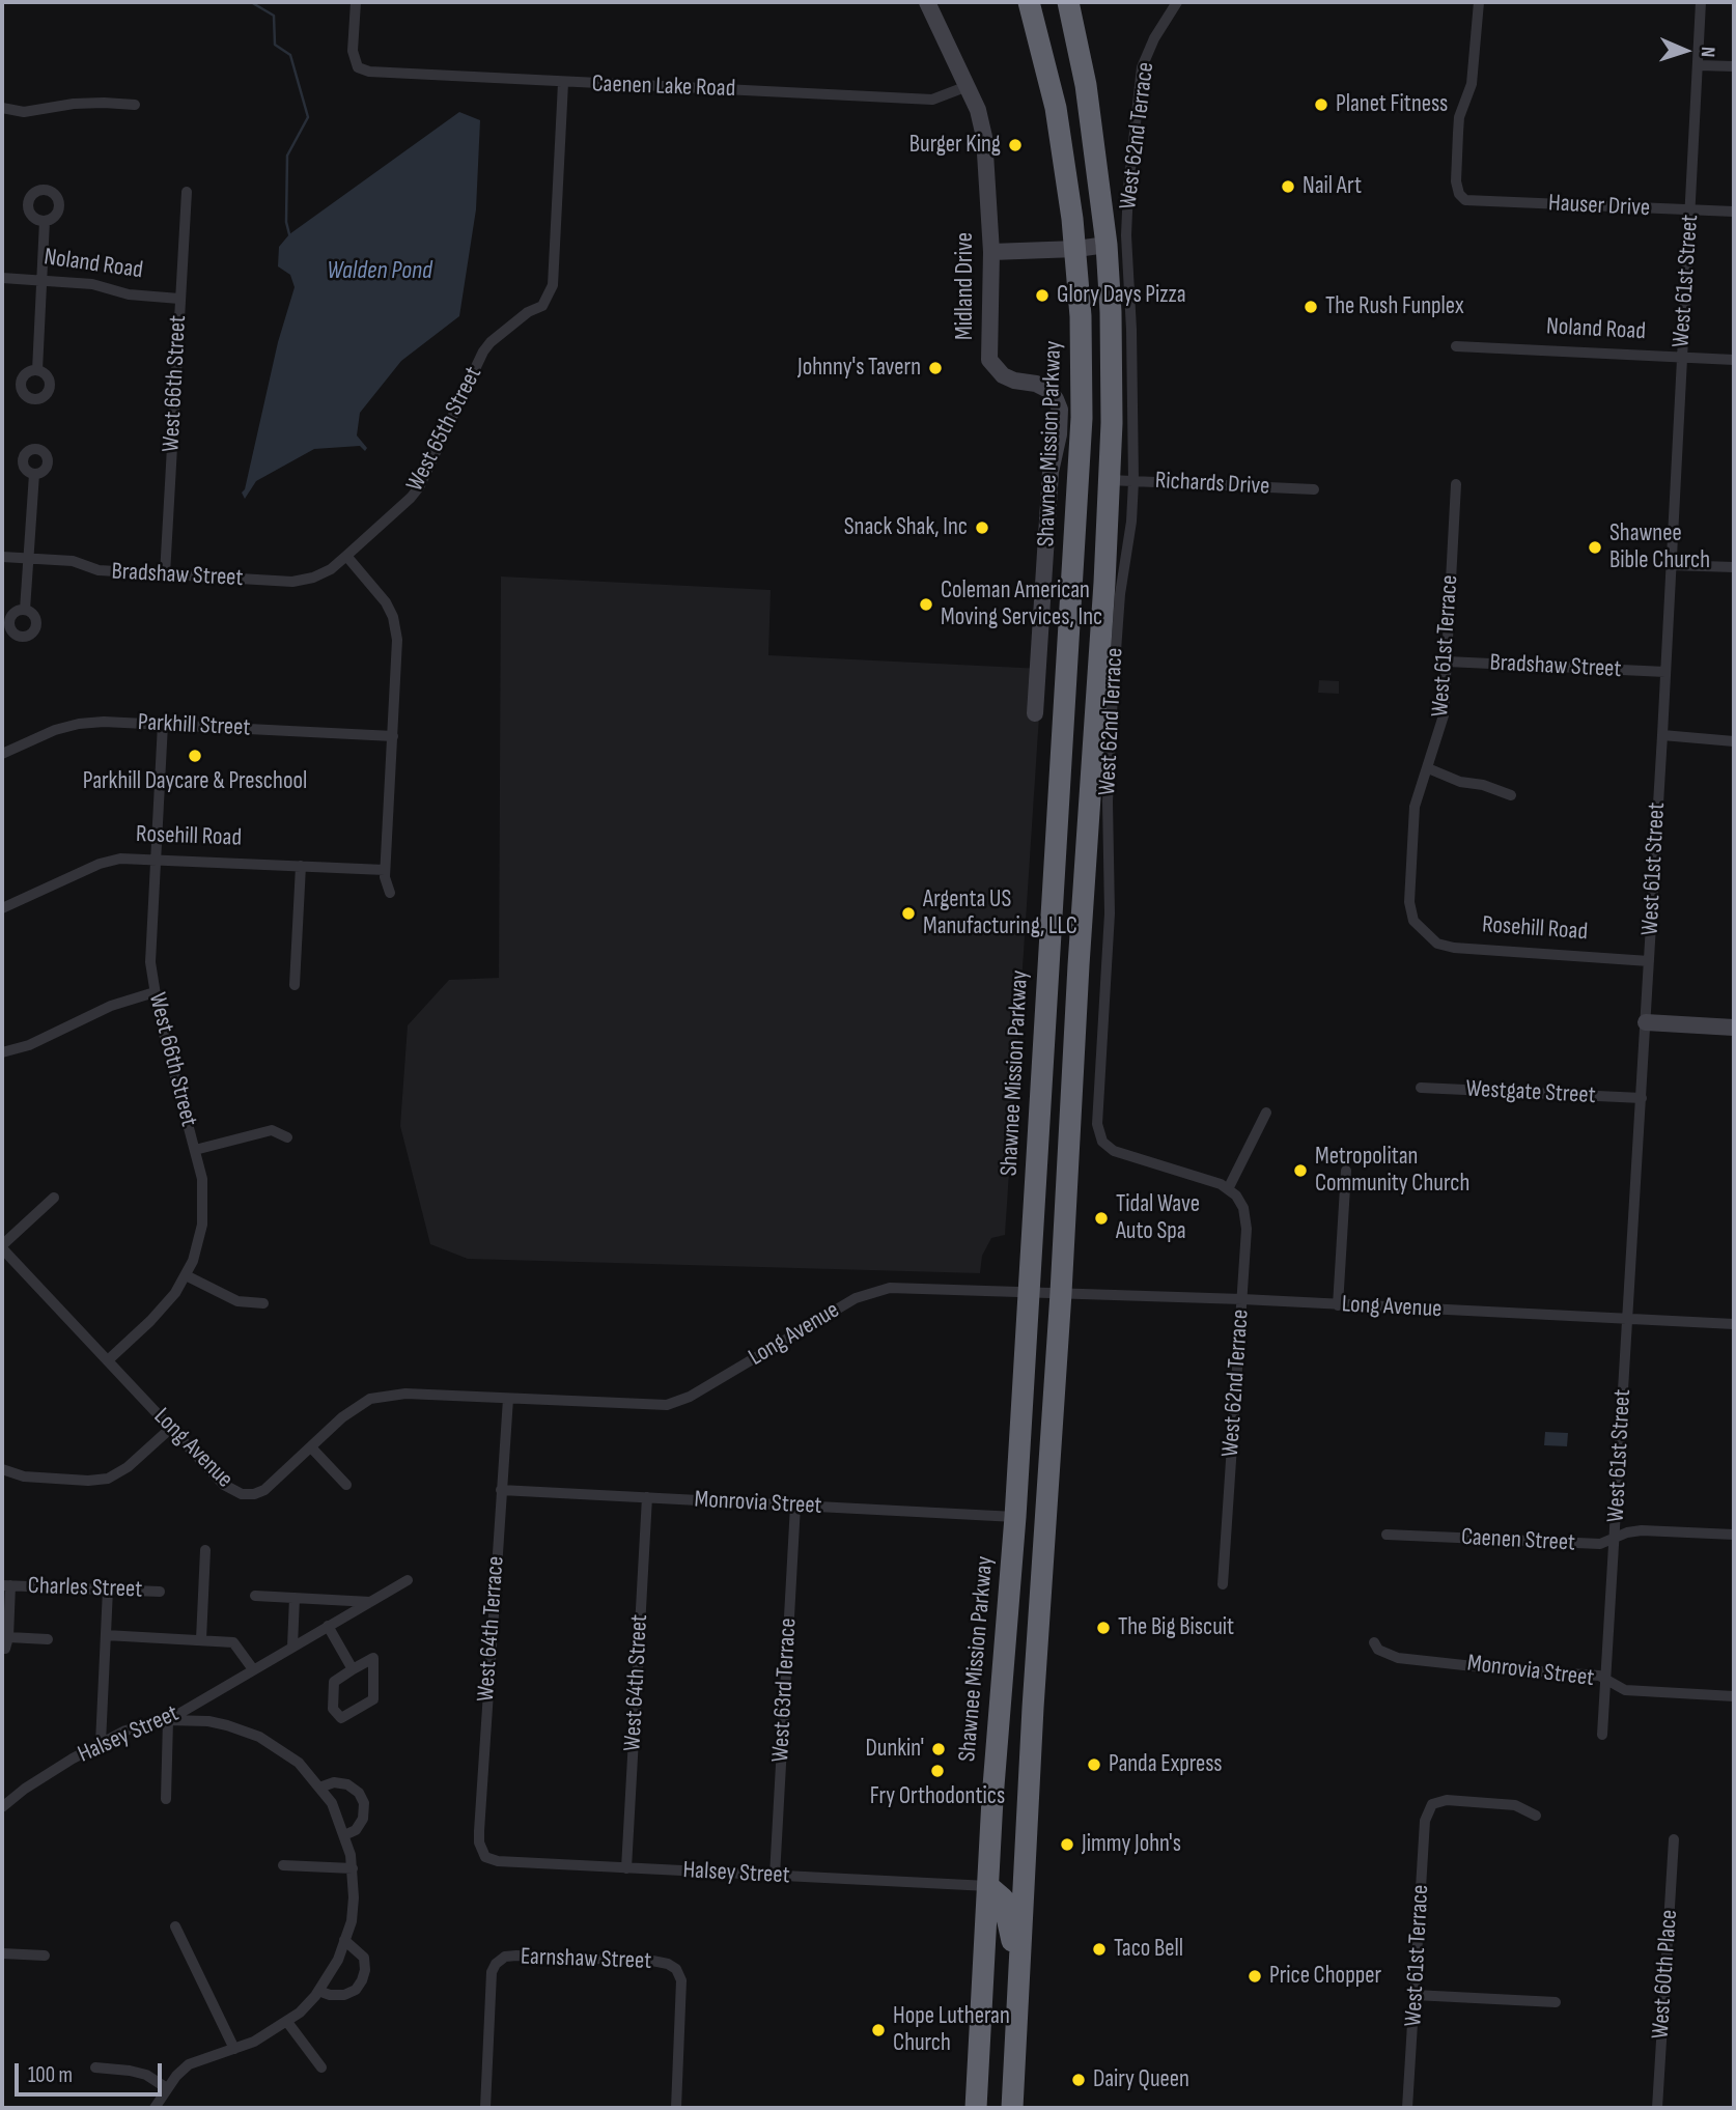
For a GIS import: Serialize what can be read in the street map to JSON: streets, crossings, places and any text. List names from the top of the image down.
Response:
{
  "streets": {
    "highway": ["Shawnee Mission Parkway"],
    "street": [
      "Caenen Lake Road",
      "West 62nd Terrace",
      "Hauser Drive",
      "Noland Road",
      "West 61st Street",
      "Midland Drive",
      "West 66th Street",
      "West 65th Street",
      "Richards Drive",
      "Bradshaw Street",
      "West 61st Terrace",
      "Parkhill Street",
      "Rosehill Road",
      "Westgate Street",
      "Long Avenue",
      "Monrovia Street",
      "Caenen Street",
      "Charles Street",
      "West 64th Terrace",
      "West 64th Street",
      "West 63rd Terrace",
      "Halsey Street",
      "Earnshaw Street",
      "West 60th Place"
    ]
  },
  "crossings": [
    ["Caenen Lake Road", "Midland Drive"],
    ["Caenen Lake Road", "West 65th Street"],
    ["West 62nd Terrace", "Richards Drive"],
    ["West 62nd Terrace", "Long Avenue"],
    ["Hauser Drive", "West 61st Street"],
    ["Noland Road", "West 61st Street"],
    ["Noland Road", "West 66th Street"],
    ["West 61st Street", "Bradshaw Street"],
    ["West 61st Street", "Rosehill Road"],
    ["West 61st Street", "Westgate Street"],
    ["West 61st Street", "Long Avenue"],
    ["West 61st Street", "Monrovia Street"],
    ["West 61st Street", "Caenen Street"],
    ["West 66th Street", "Bradshaw Street"],
    ["West 66th Street", "Parkhill Street"],
    ["West 66th Street", "Rosehill Road"],
    ["West 66th Street", "Long Avenue"],
    ["West 65th Street", "Bradshaw Street"],
    ["Shawnee Mission Parkway", "Long Avenue"],
    ["Shawnee Mission Parkway", "Monrovia Street"],
    ["Shawnee Mission Parkway", "Halsey Street"],
    ["Bradshaw Street", "West 61st Terrace"],
    ["West 61st Terrace", "Rosehill Road"],
    ["Long Avenue", "West 64th Terrace"],
    ["Monrovia Street", "West 64th Terrace"],
    ["Monrovia Street", "West 64th Street"],
    ["Monrovia Street", "West 63rd Terrace"],
    ["Charles Street", "Halsey Street"],
    ["West 64th Terrace", "Halsey Street"],
    ["West 64th Street", "Halsey Street"],
    ["West 63rd Terrace", "Halsey Street"]
  ],
  "water": ["Walden Pond"],
  "places": [
    "Planet Fitness",
    "Burger King",
    "Nail Art",
    "Glory Days Pizza",
    "The Rush Funplex",
    "Johnny's Tavern",
    "Snack Shak, Inc",
    "Shawnee Bible Church",
    "Coleman American Moving Services, Inc",
    "Parkhill Daycare & Preschool",
    "Argenta US Manufacturing, LLC",
    "Metropolitan Community Church",
    "Tidal Wave Auto Spa",
    "The Big Biscuit",
    "Dunkin'",
    "Panda Express",
    "Fry Orthodontics",
    "Jimmy John's",
    "Taco Bell",
    "Price Chopper",
    "Hope Lutheran Church",
    "Dairy Queen"
  ],
  "scale_bar": "100 m",
  "north": "right"
}
